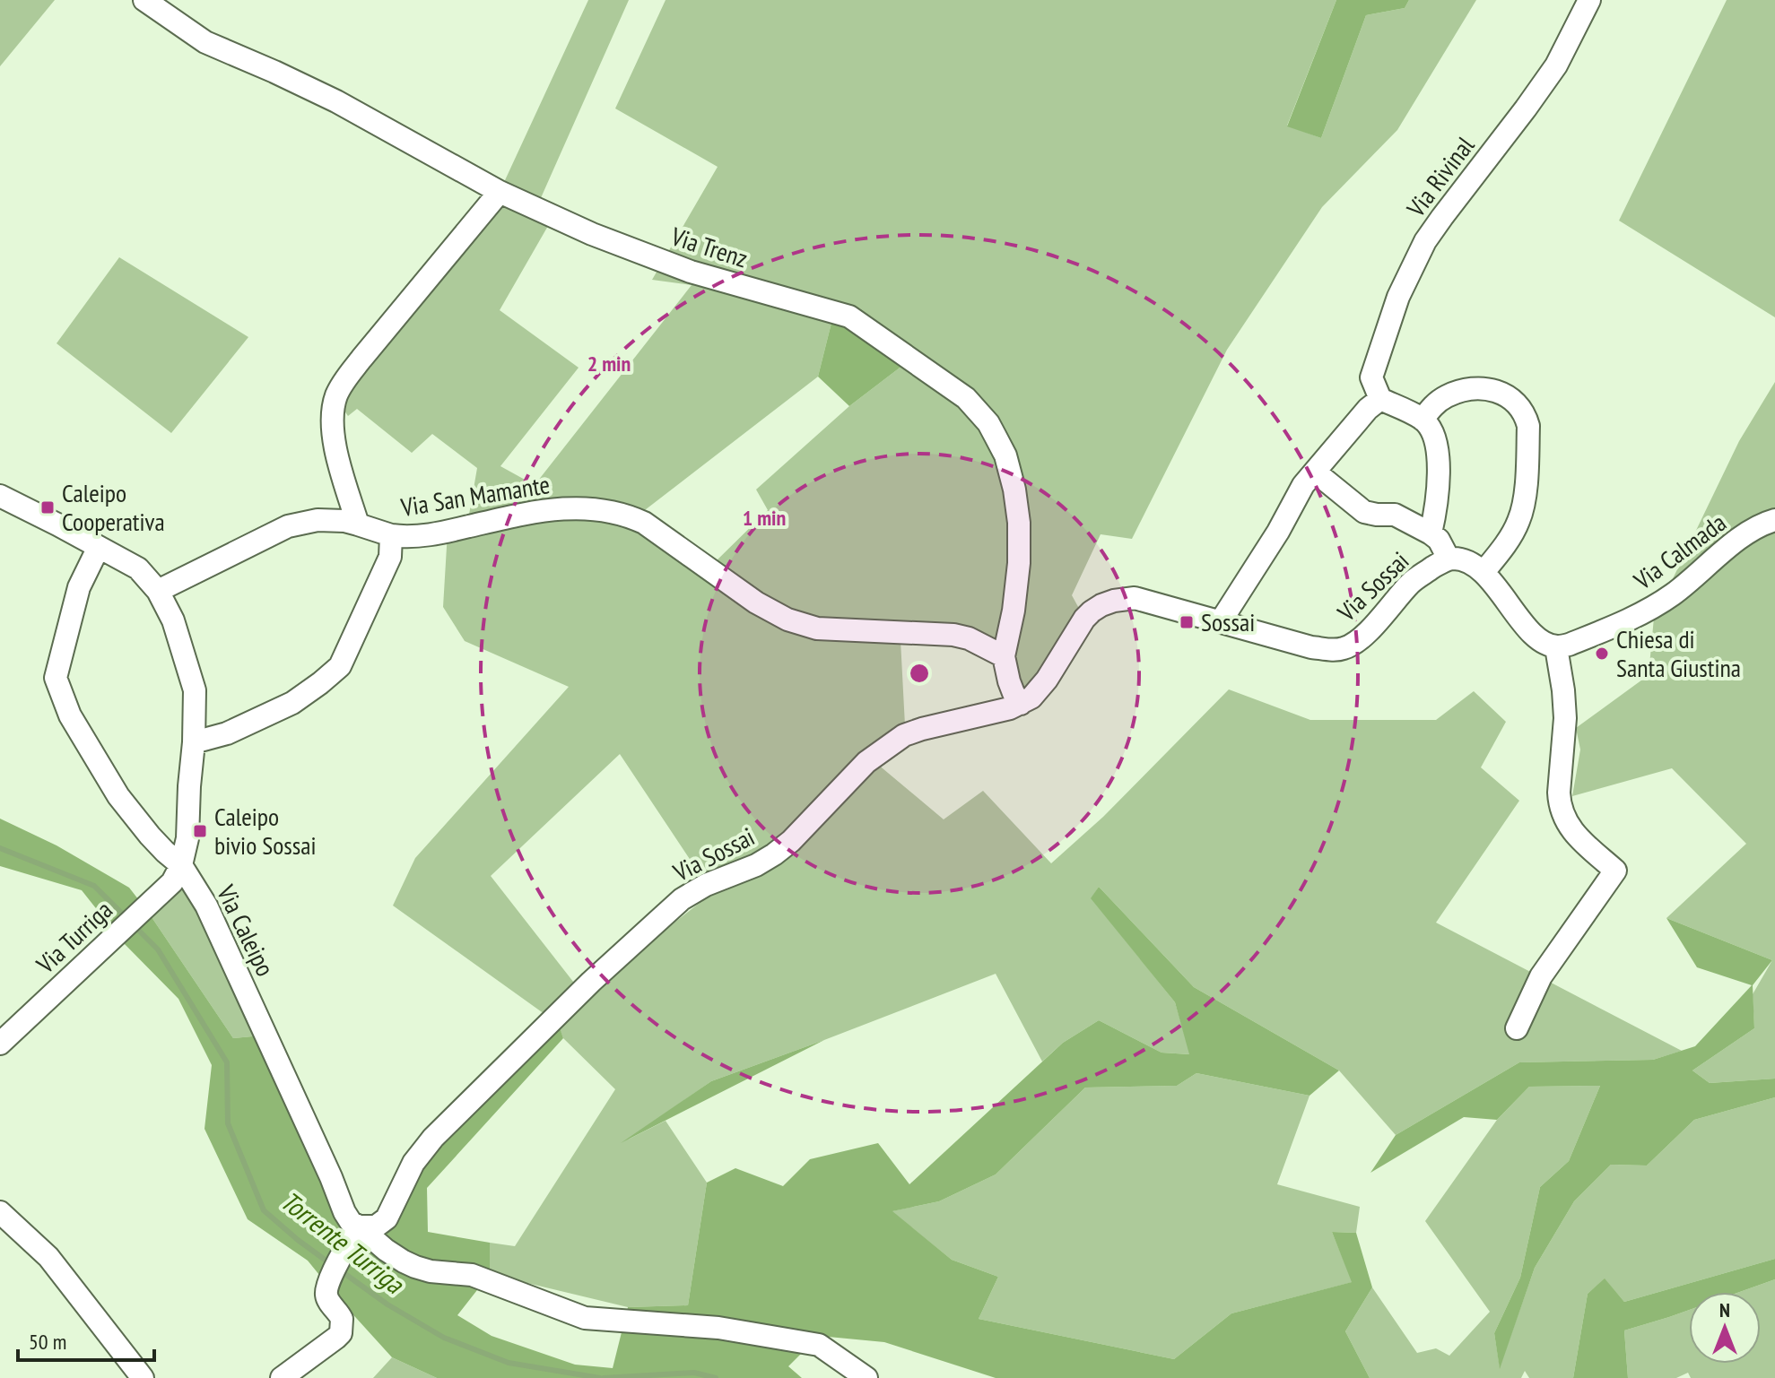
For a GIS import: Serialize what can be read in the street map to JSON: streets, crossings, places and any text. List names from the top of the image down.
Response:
{
  "streets": {
    "street": [
      "Via Rivinal",
      "Via Trenz",
      "Via San Mamante",
      "Via Calmada",
      "Via Sossai",
      "Via Caleipo",
      "Via Turriga"
    ]
  },
  "crossings": [
    ["Via Trenz", "Via San Mamante"],
    ["Via Trenz", "Via Sossai"],
    ["Via Calmada", "Via Sossai"],
    ["Via Sossai", "Via Caleipo"],
    ["Via Caleipo", "Via Turriga"]
  ],
  "water": ["Torrente Turriga"],
  "places": {
    "transit": ["Caleipo Cooperativa", "Sossai", "Caleipo bivio Sossai"],
    "other": ["Chiesa di Santa Giustina"]
  },
  "scale_bar": "50 m",
  "north": "top",
  "rings": ["2 min", "1 min"]
}
